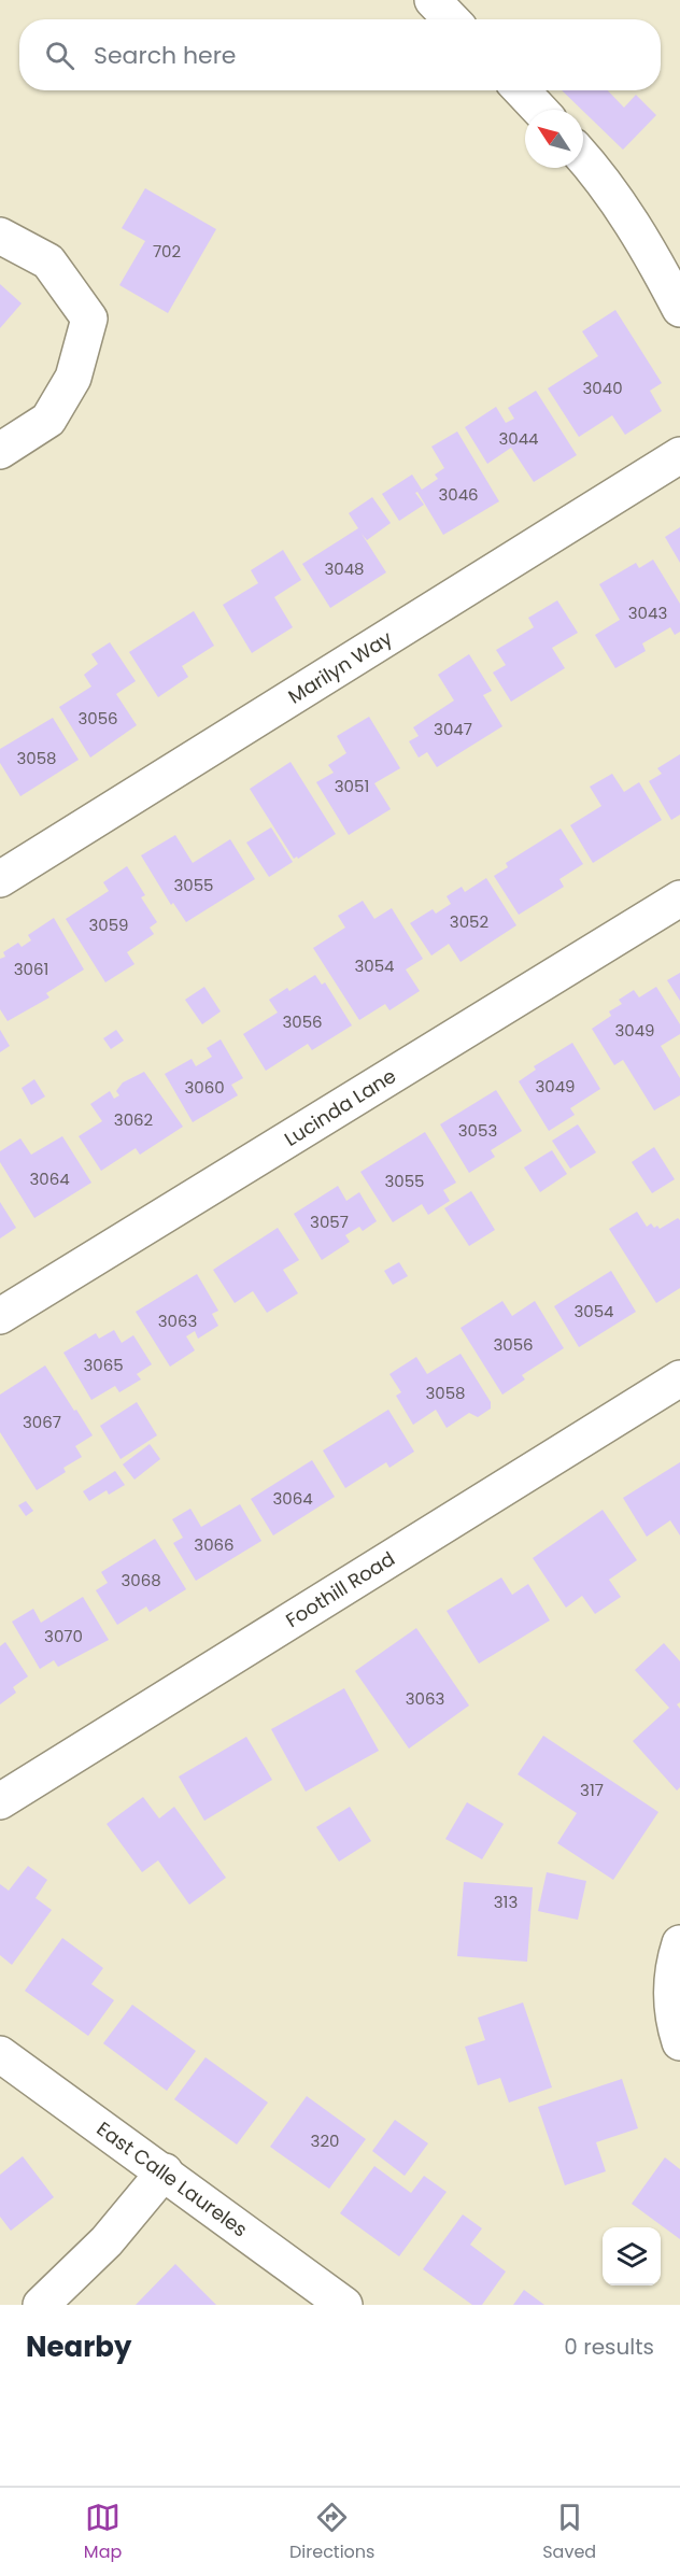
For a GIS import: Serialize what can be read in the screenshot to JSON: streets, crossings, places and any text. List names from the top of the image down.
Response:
{
  "streets": {
    "street": [
      "Marilyn Way",
      "Lucinda Lane",
      "Foothill Road",
      "East Calle Laureles"
    ]
  },
  "house_numbers": [
    "702",
    "3040",
    "3044",
    "3046",
    "3048",
    "3043",
    "3056",
    "3047",
    "3058",
    "3051",
    "3055",
    "3052",
    "3059",
    "3054",
    "3061",
    "3056",
    "3049",
    "3049",
    "3060",
    "3062",
    "3053",
    "3064",
    "3055",
    "3057",
    "3054",
    "3063",
    "3056",
    "3065",
    "3058",
    "3067",
    "3064",
    "3066",
    "3068",
    "3070",
    "3063",
    "317",
    "313",
    "320"
  ],
  "north": "top left",
  "page": {
    "search": "Search here",
    "heading": ["Nearby", "0 results"],
    "nav": ["Map", "Directions", "Saved"]
  }
}
